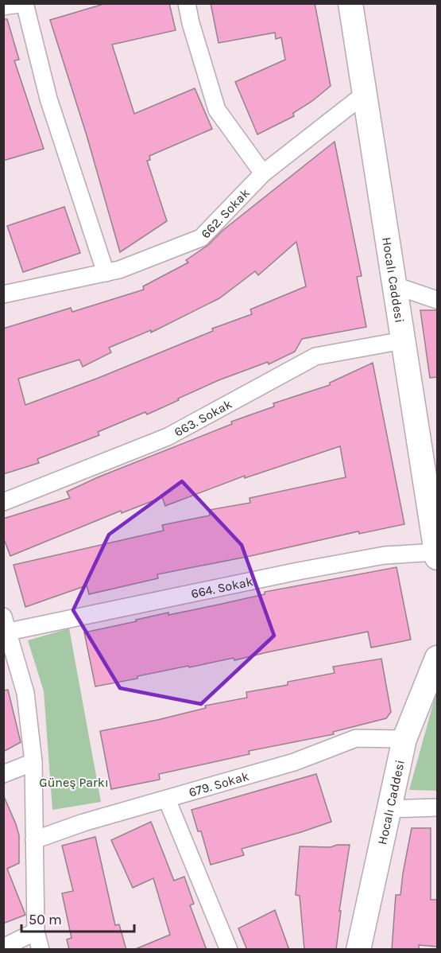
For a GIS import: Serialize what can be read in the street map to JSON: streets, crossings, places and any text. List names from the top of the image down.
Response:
{
  "streets": {
    "street": [
      "662. Sokak",
      "Hocalı Caddesi",
      "663. Sokak",
      "664. Sokak",
      "679. Sokak"
    ]
  },
  "crossings": [
    ["662. Sokak", "Hocalı Caddesi"],
    ["Hocalı Caddesi", "663. Sokak"],
    ["Hocalı Caddesi", "664. Sokak"],
    ["Hocalı Caddesi", "679. Sokak"]
  ],
  "parks": ["Güneş Parkı"],
  "scale_bar": "50 m"
}
